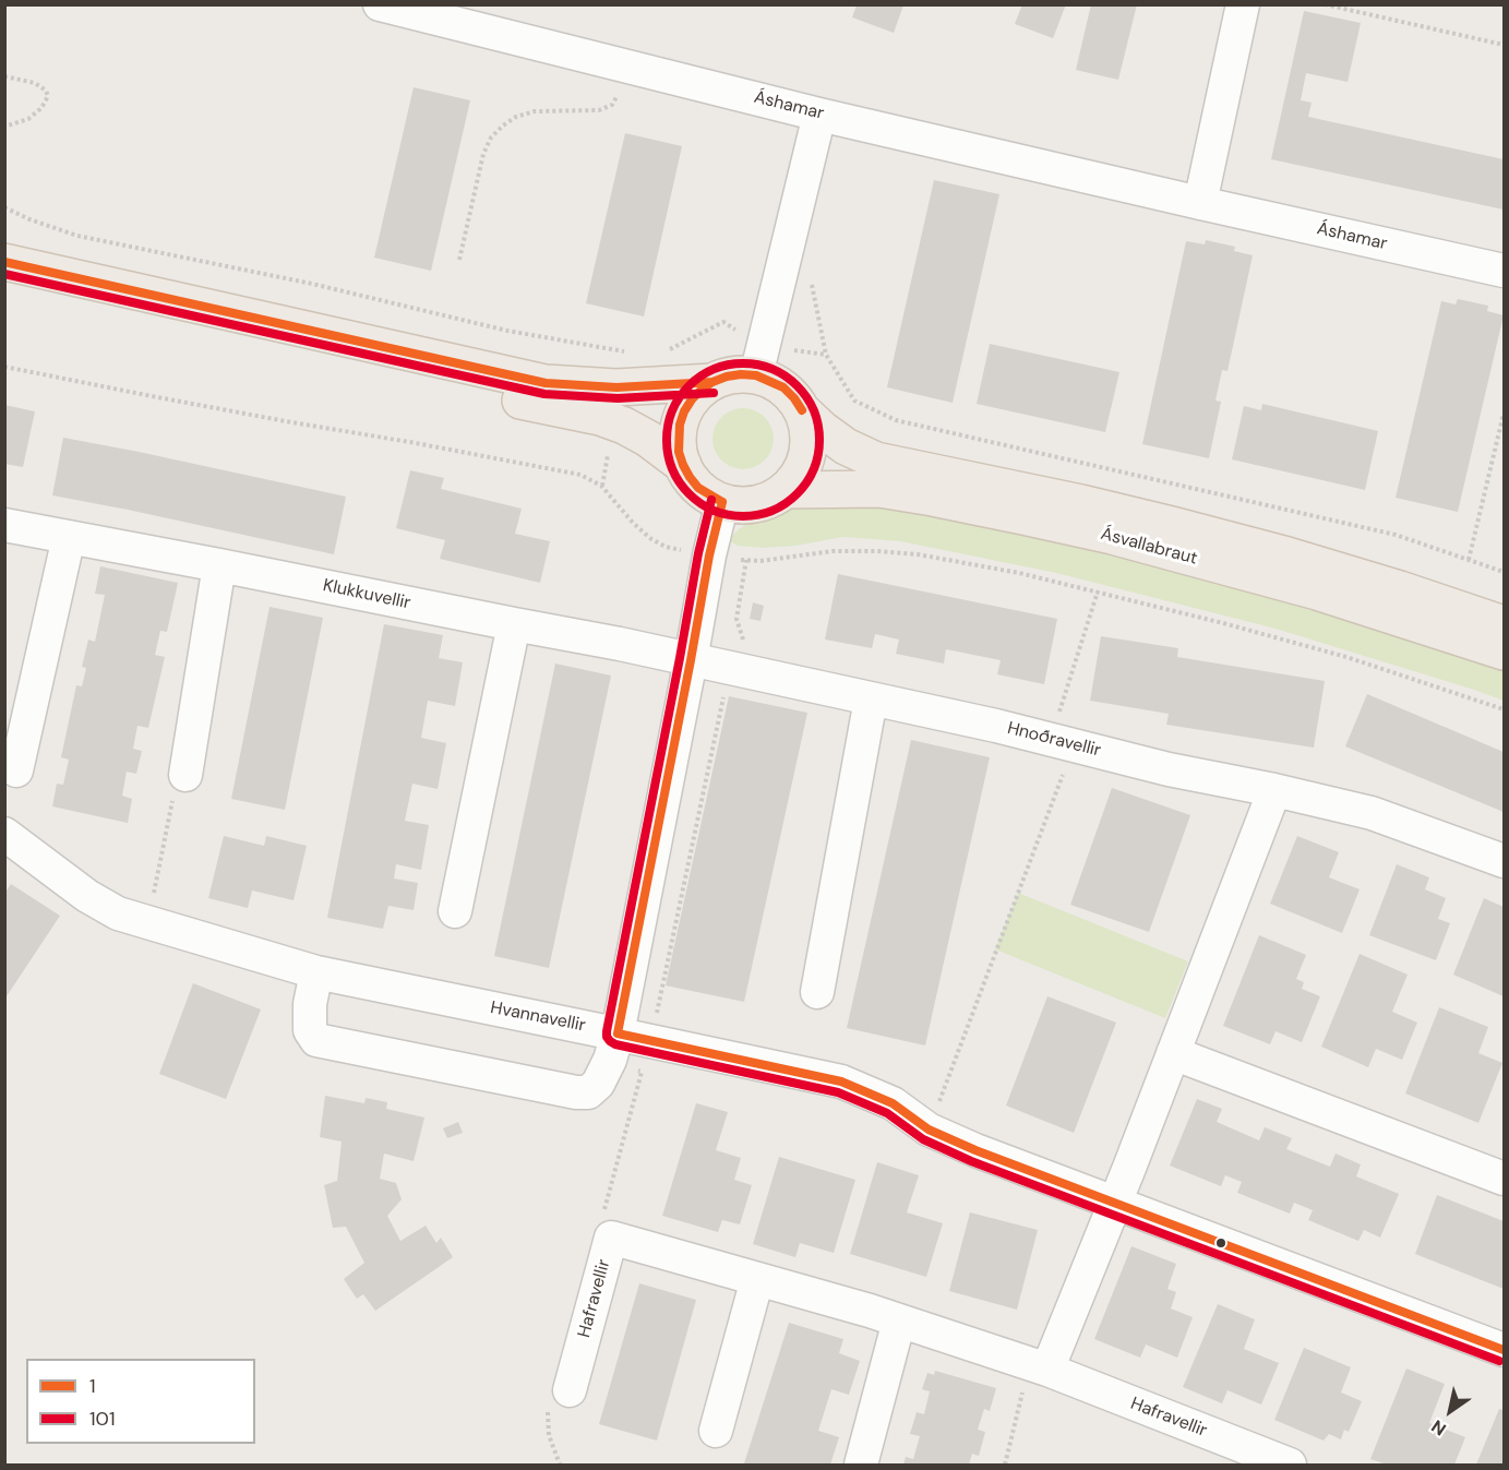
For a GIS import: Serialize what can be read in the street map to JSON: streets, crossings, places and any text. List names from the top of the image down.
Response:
{
  "streets": {
    "main road": ["Ásvallabraut"],
    "street": [
      "Áshamar",
      "Klukkuvellir",
      "Hnoðravellir",
      "Hvannavellir",
      "Hafravellir"
    ]
  },
  "crossings": [
    ["Klukkuvellir", "Hnoðravellir"]
  ],
  "lines": ["transit line 1", "transit line 101"],
  "legend": ["1", "101"],
  "north": "bottom left"
}
